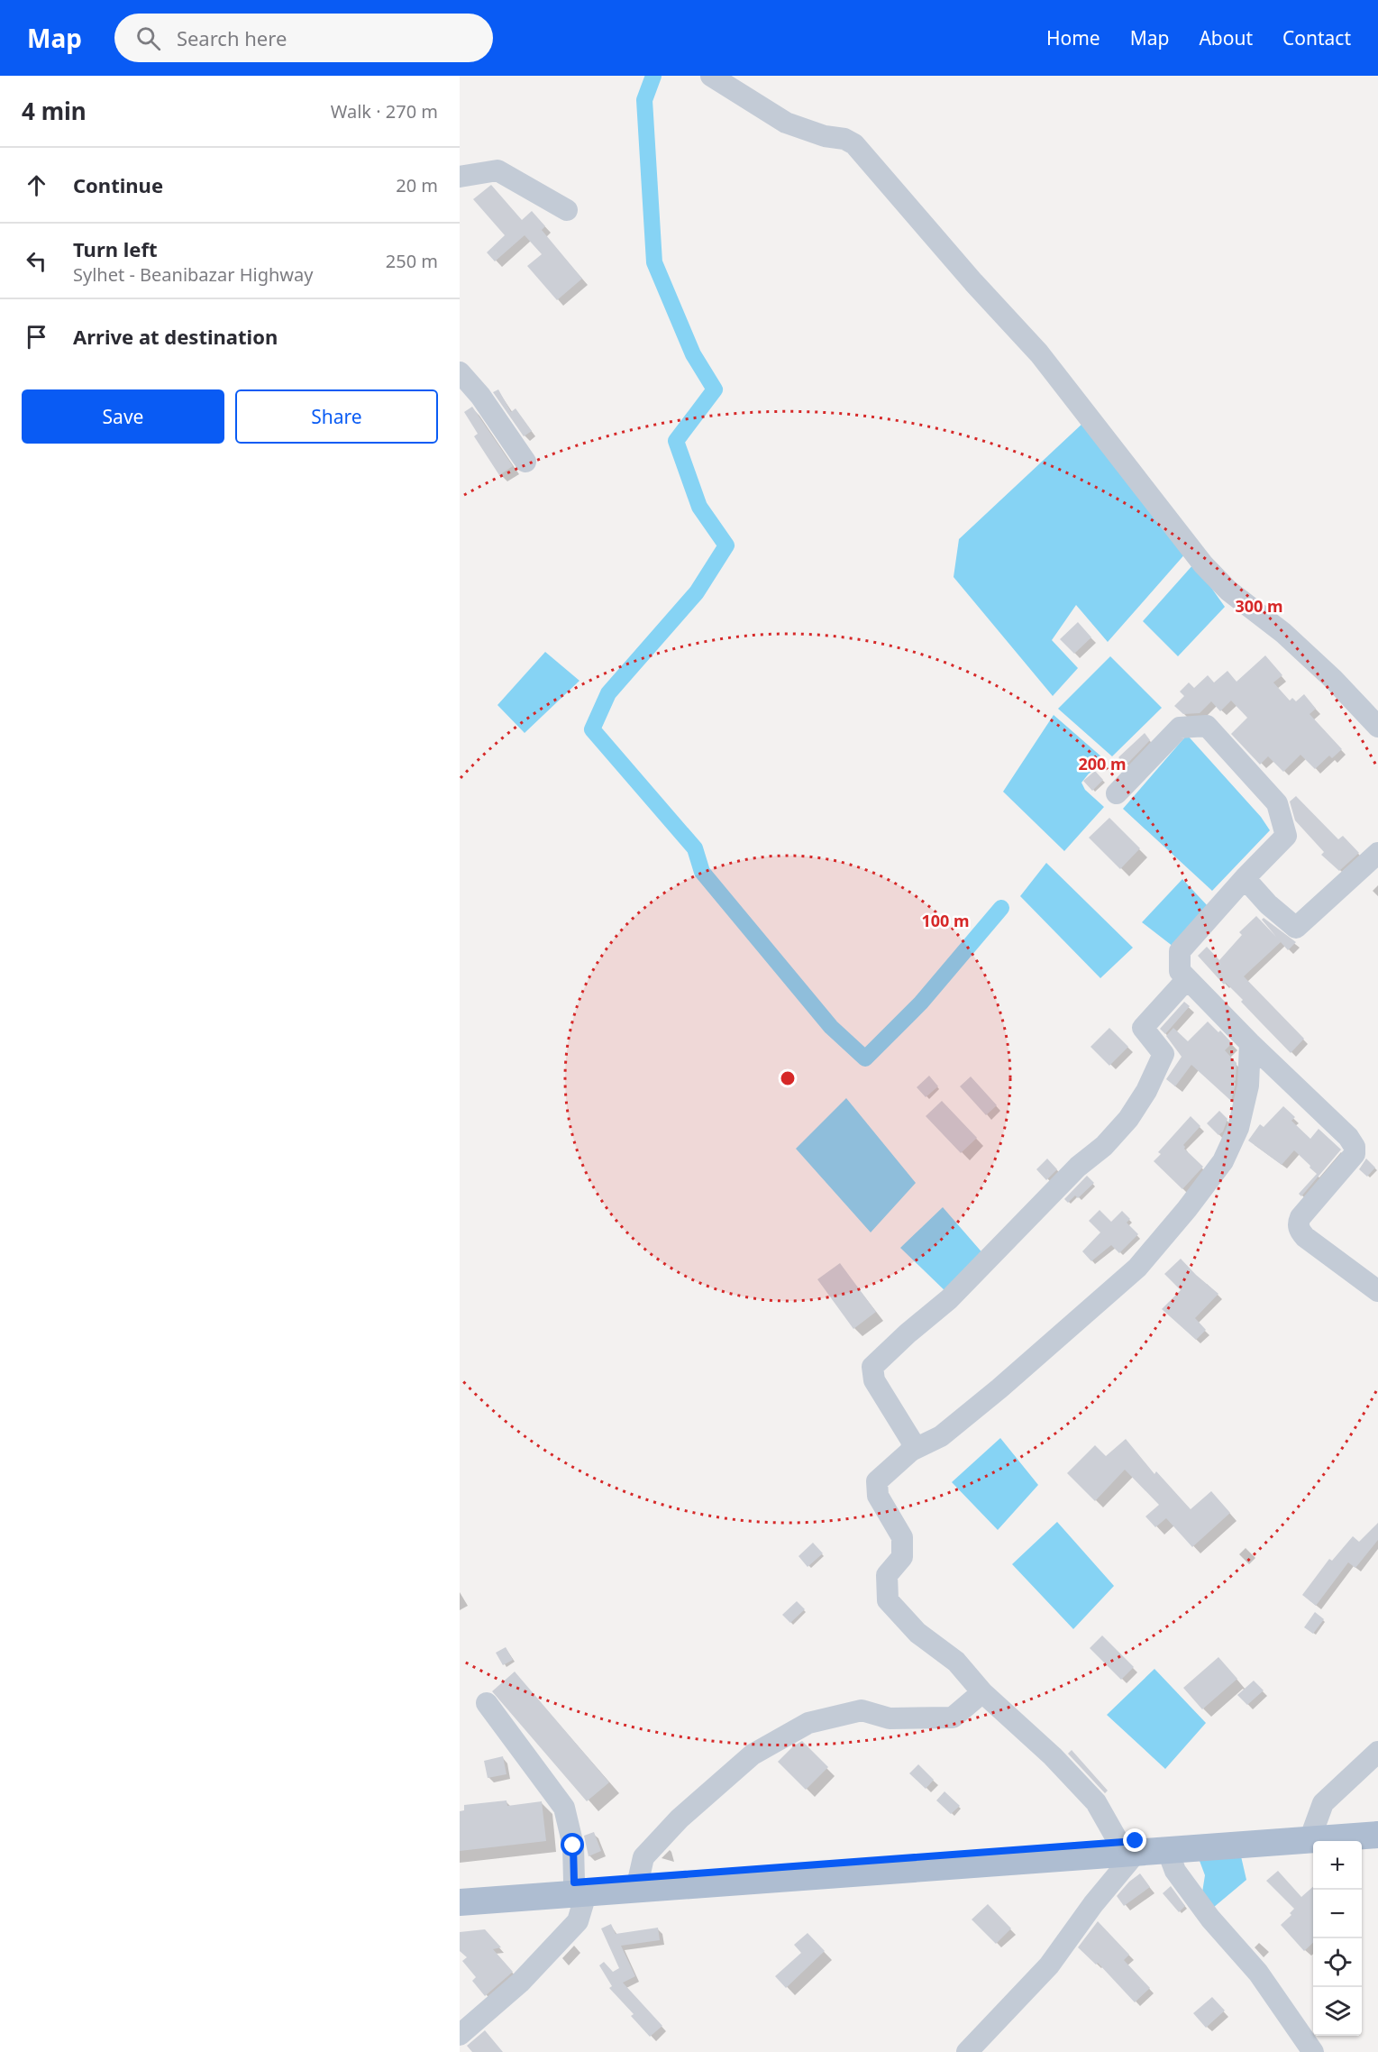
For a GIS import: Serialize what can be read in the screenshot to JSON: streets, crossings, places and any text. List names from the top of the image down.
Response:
{
  "page": {
    "header": "Map",
    "search": "Search here",
    "nav": [
      "Home",
      "Map",
      "About",
      "Contact"
    ],
    "heading": ["4 min", "Walk · 270 m"],
    "list": [
      ["Continue", "20 m"],
      ["Turn left", "Sylhet - Beanibazar Highway", "250 m"],
      "Arrive at destination"
    ],
    "buttons": ["Save", "Share"],
    "map_buttons": ["+", "−"]
  },
  "rings": ["300 m", "200 m", "100 m"]
}
